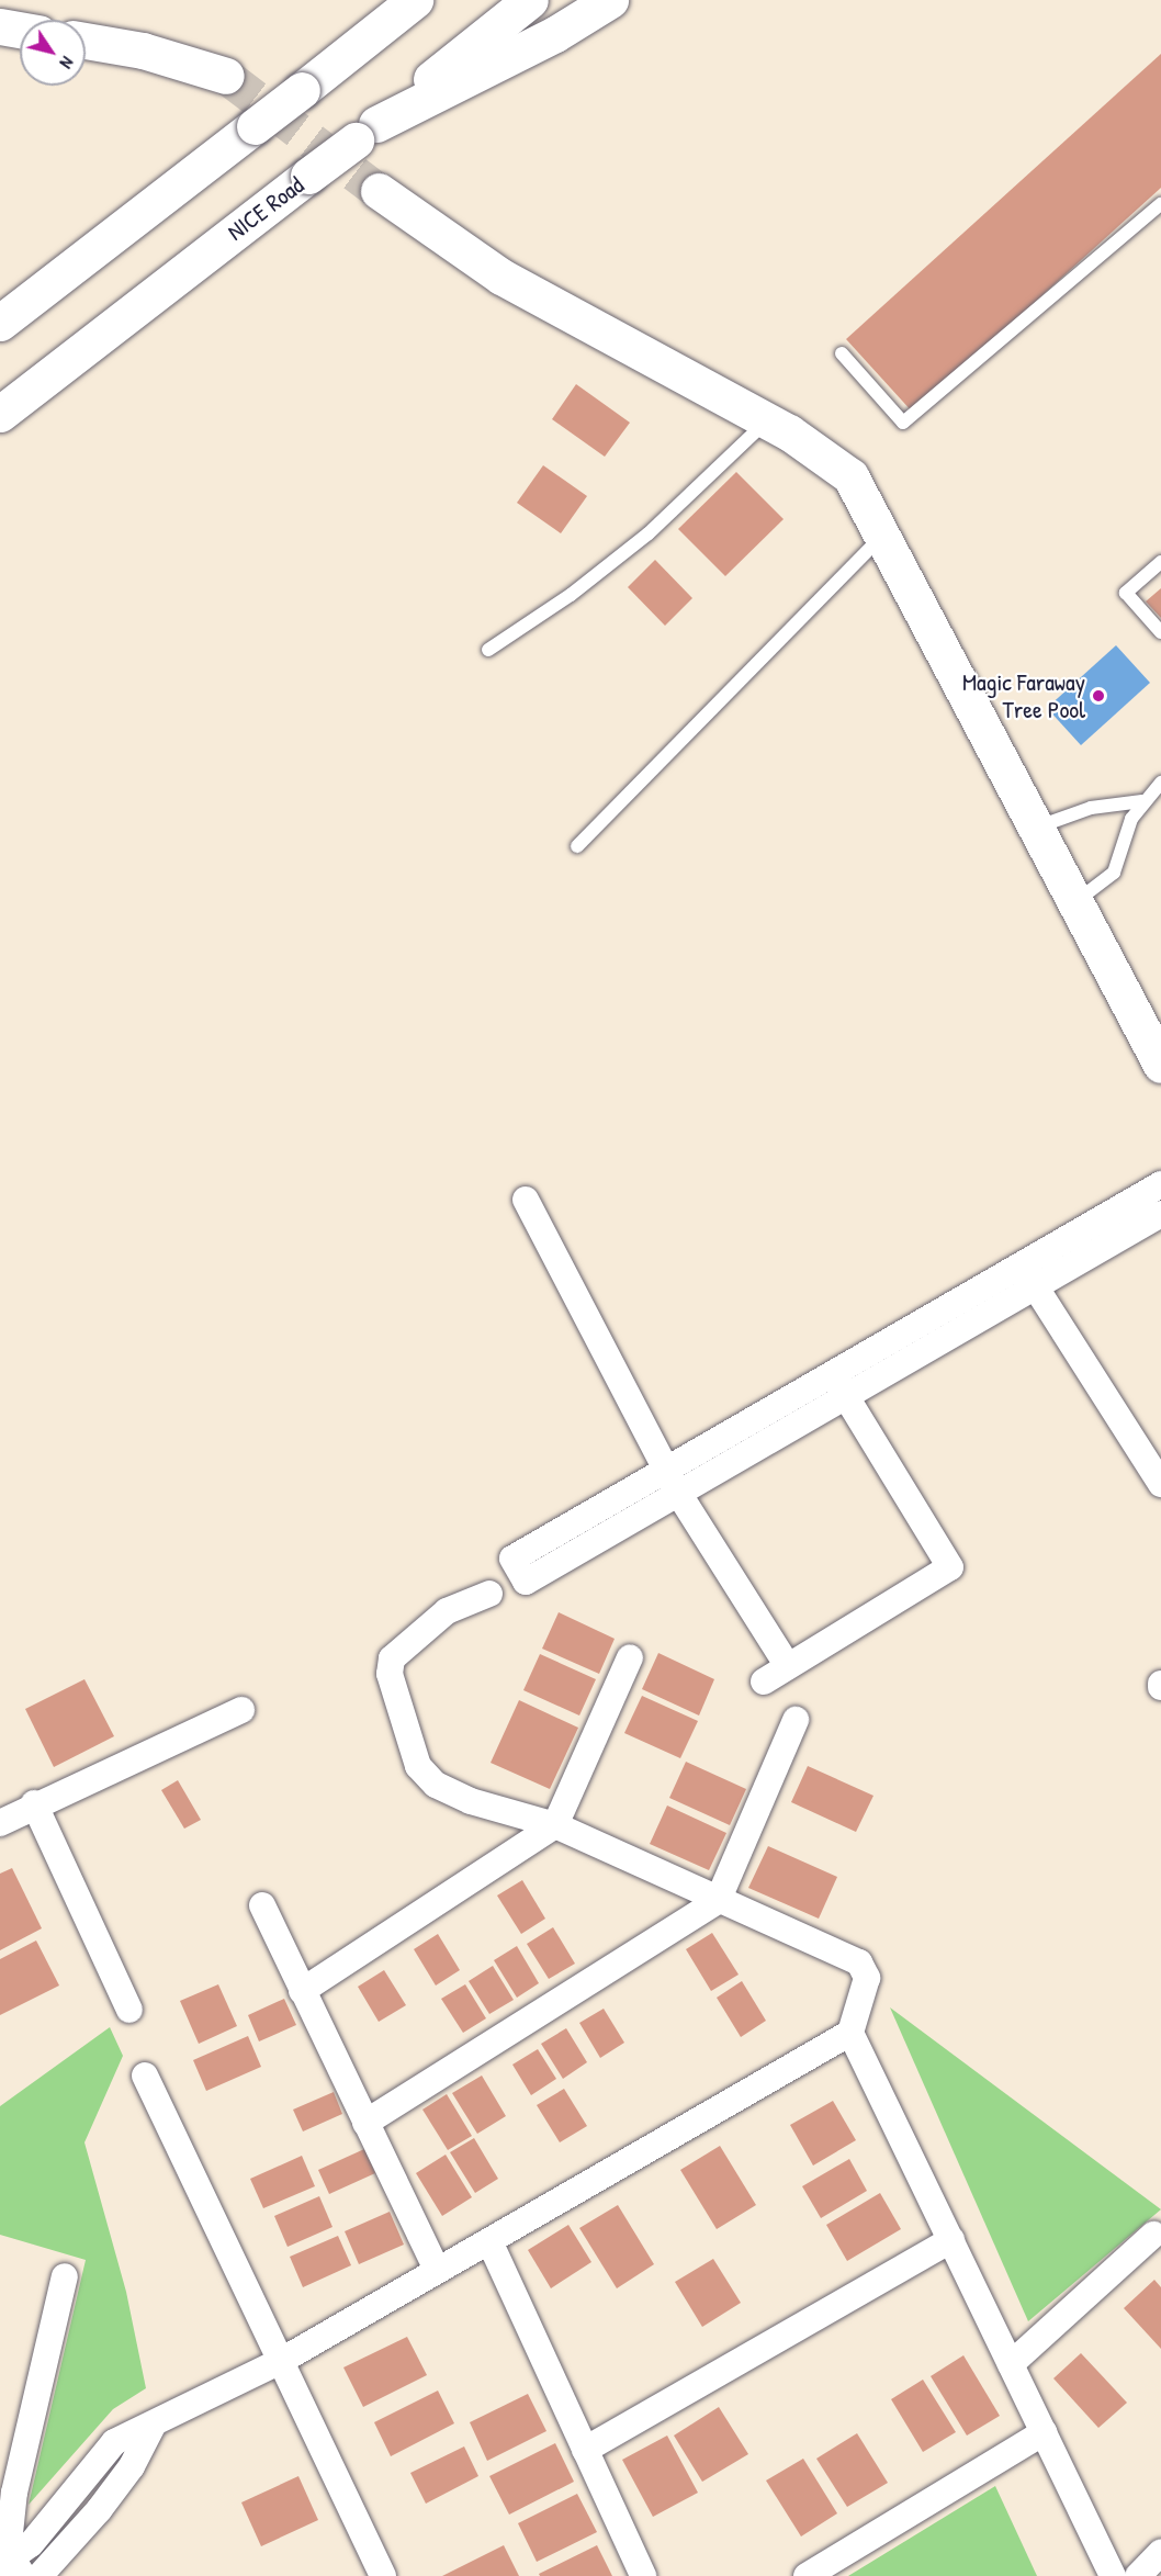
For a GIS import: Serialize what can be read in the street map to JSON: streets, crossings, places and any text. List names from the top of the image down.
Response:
{
  "streets": {
    "main road": ["NICE Road"]
  },
  "places": ["Magic Faraway Tree Pool"],
  "north": "bottom right"
}
